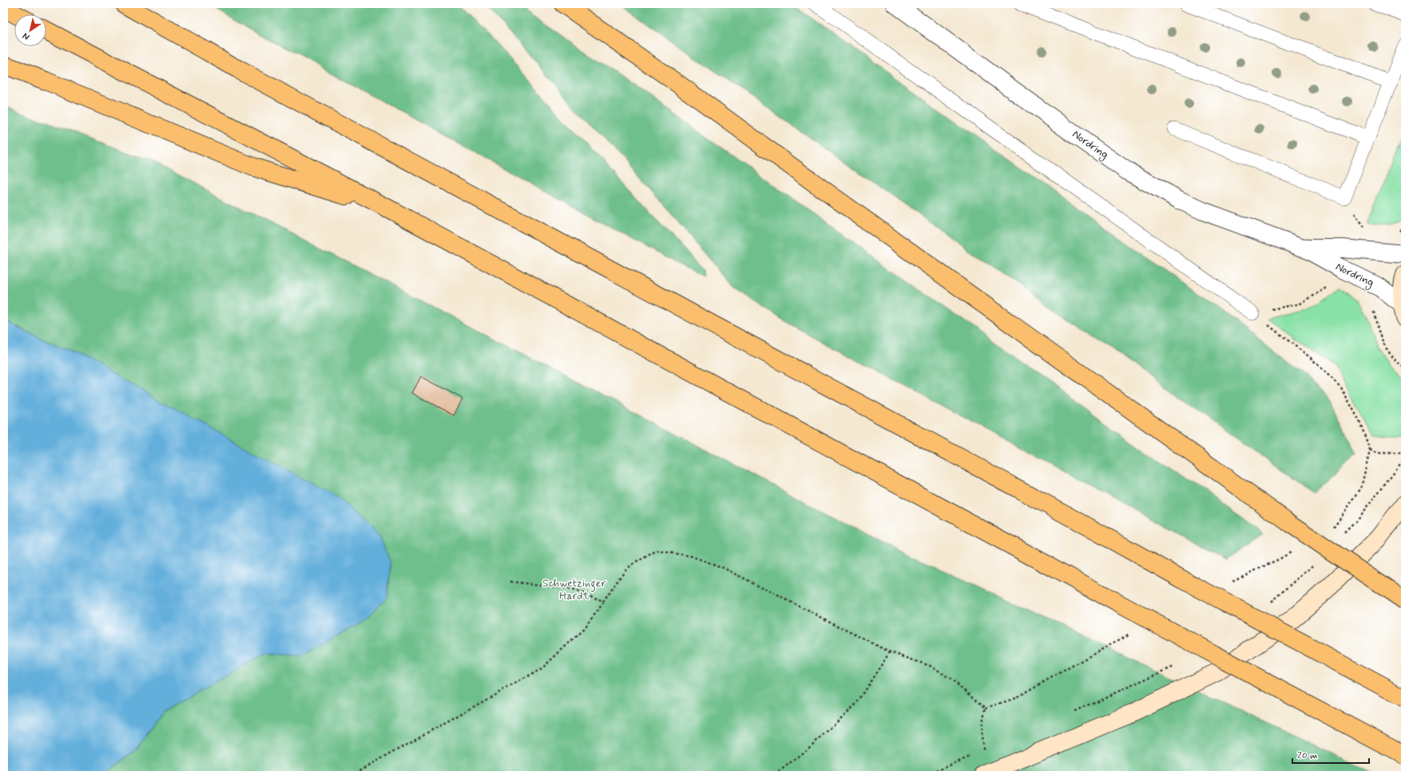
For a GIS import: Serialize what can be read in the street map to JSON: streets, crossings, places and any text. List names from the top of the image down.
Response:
{
  "streets": {
    "street": ["Nordring"]
  },
  "parks": ["Schwetzinger Hardt"],
  "scale_bar": "20 m",
  "north": "bottom left"
}
